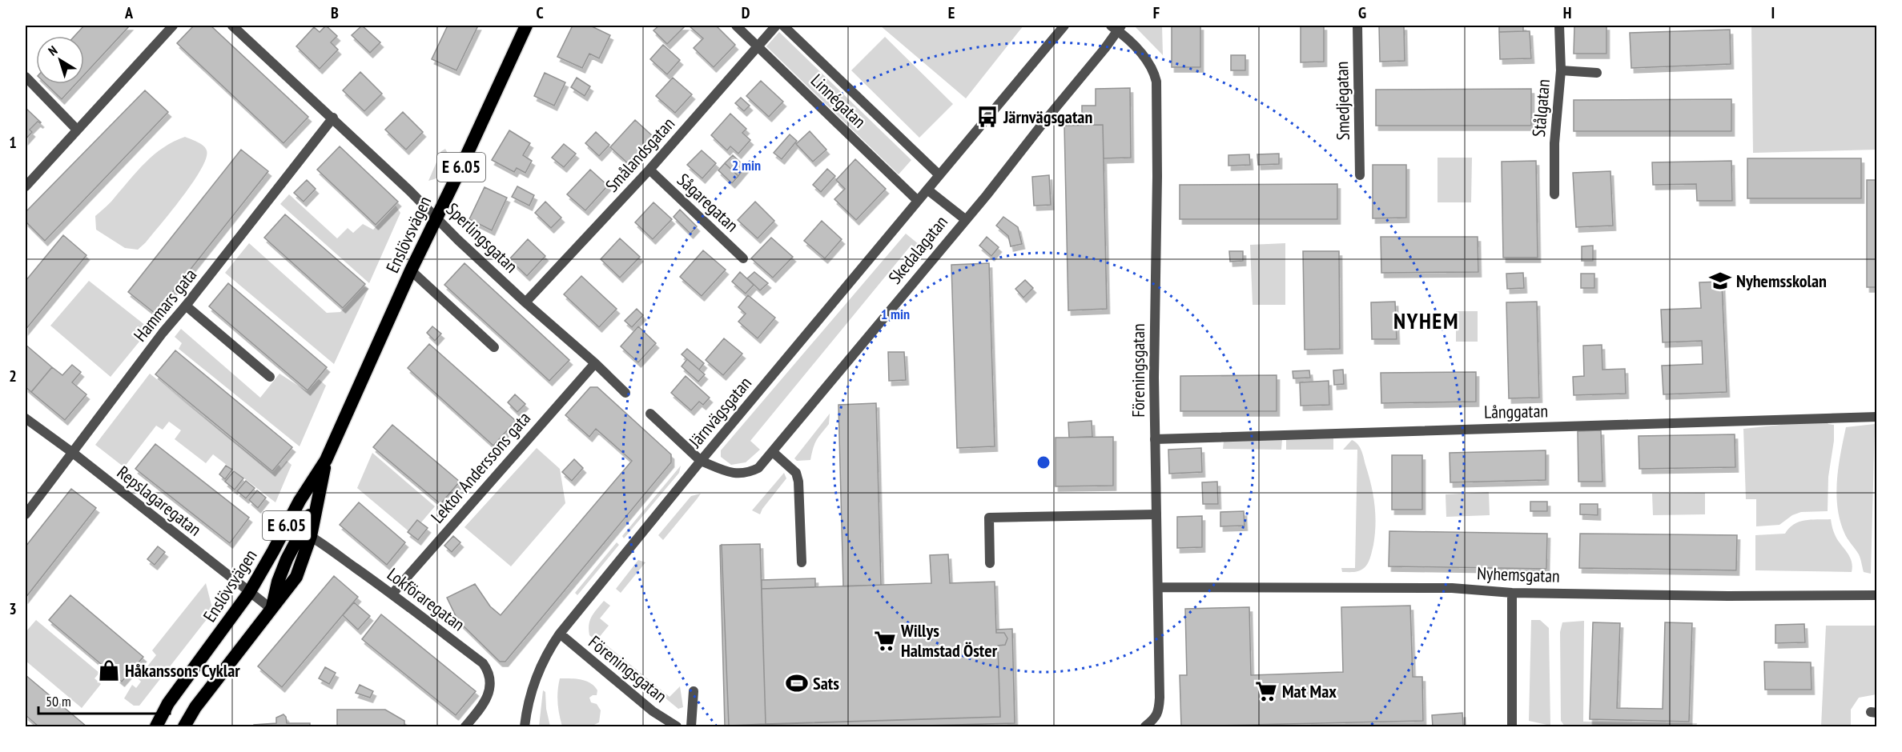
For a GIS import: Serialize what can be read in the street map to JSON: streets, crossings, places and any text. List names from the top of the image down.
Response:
{
  "streets": {
    "highway": ["E 6.05", "Enslövsvägen"],
    "street": [
      "Linnégatan",
      "Smedjegatan",
      "Stålgatan",
      "Smålandsgatan",
      "Sågaregatan",
      "Sperlingsgatan",
      "Skedalagatan",
      "Hammars gata",
      "Föreningsgatan",
      "Långgatan",
      "Järnvägsgatan",
      "Lektor Anderssons gata",
      "Repslagaregatan",
      "Nyhemsgatan",
      "Lokföraregatan"
    ]
  },
  "crossings": [
    ["Linnégatan", "Smålandsgatan"],
    ["Linnégatan", "Järnvägsgatan"],
    ["Smålandsgatan", "Sågaregatan"],
    ["Smålandsgatan", "Sperlingsgatan"],
    ["Enslövsvägen", "Sperlingsgatan"],
    ["Enslövsvägen", "Repslagaregatan"],
    ["Enslövsvägen", "Lokföraregatan"],
    ["Sperlingsgatan", "Hammars gata"],
    ["Sperlingsgatan", "Lektor Anderssons gata"],
    ["Skedalagatan", "Föreningsgatan"],
    ["Skedalagatan", "Järnvägsgatan"],
    ["Hammars gata", "Repslagaregatan"],
    ["Föreningsgatan", "Långgatan"],
    ["Föreningsgatan", "Järnvägsgatan"],
    ["Föreningsgatan", "Nyhemsgatan"],
    ["Lektor Anderssons gata", "Lokföraregatan"]
  ],
  "districts": ["NYHEM"],
  "places": {
    "bus stop": ["Järnvägsgatan"],
    "school or university": ["Nyhemsskolan"],
    "supermarket": ["Willys Halmstad Öster", "Mat Max"],
    "shop": ["Håkanssons Cyklar"],
    "sports": ["Sats"]
  },
  "scale_bar": "50 m",
  "north": "top left",
  "grid": {
    "columns": [
      "A",
      "B",
      "C",
      "D",
      "E",
      "F",
      "G",
      "H",
      "I"
    ],
    "rows": ["1", "2", "3"]
  },
  "rings": ["2 min", "1 min"]
}
